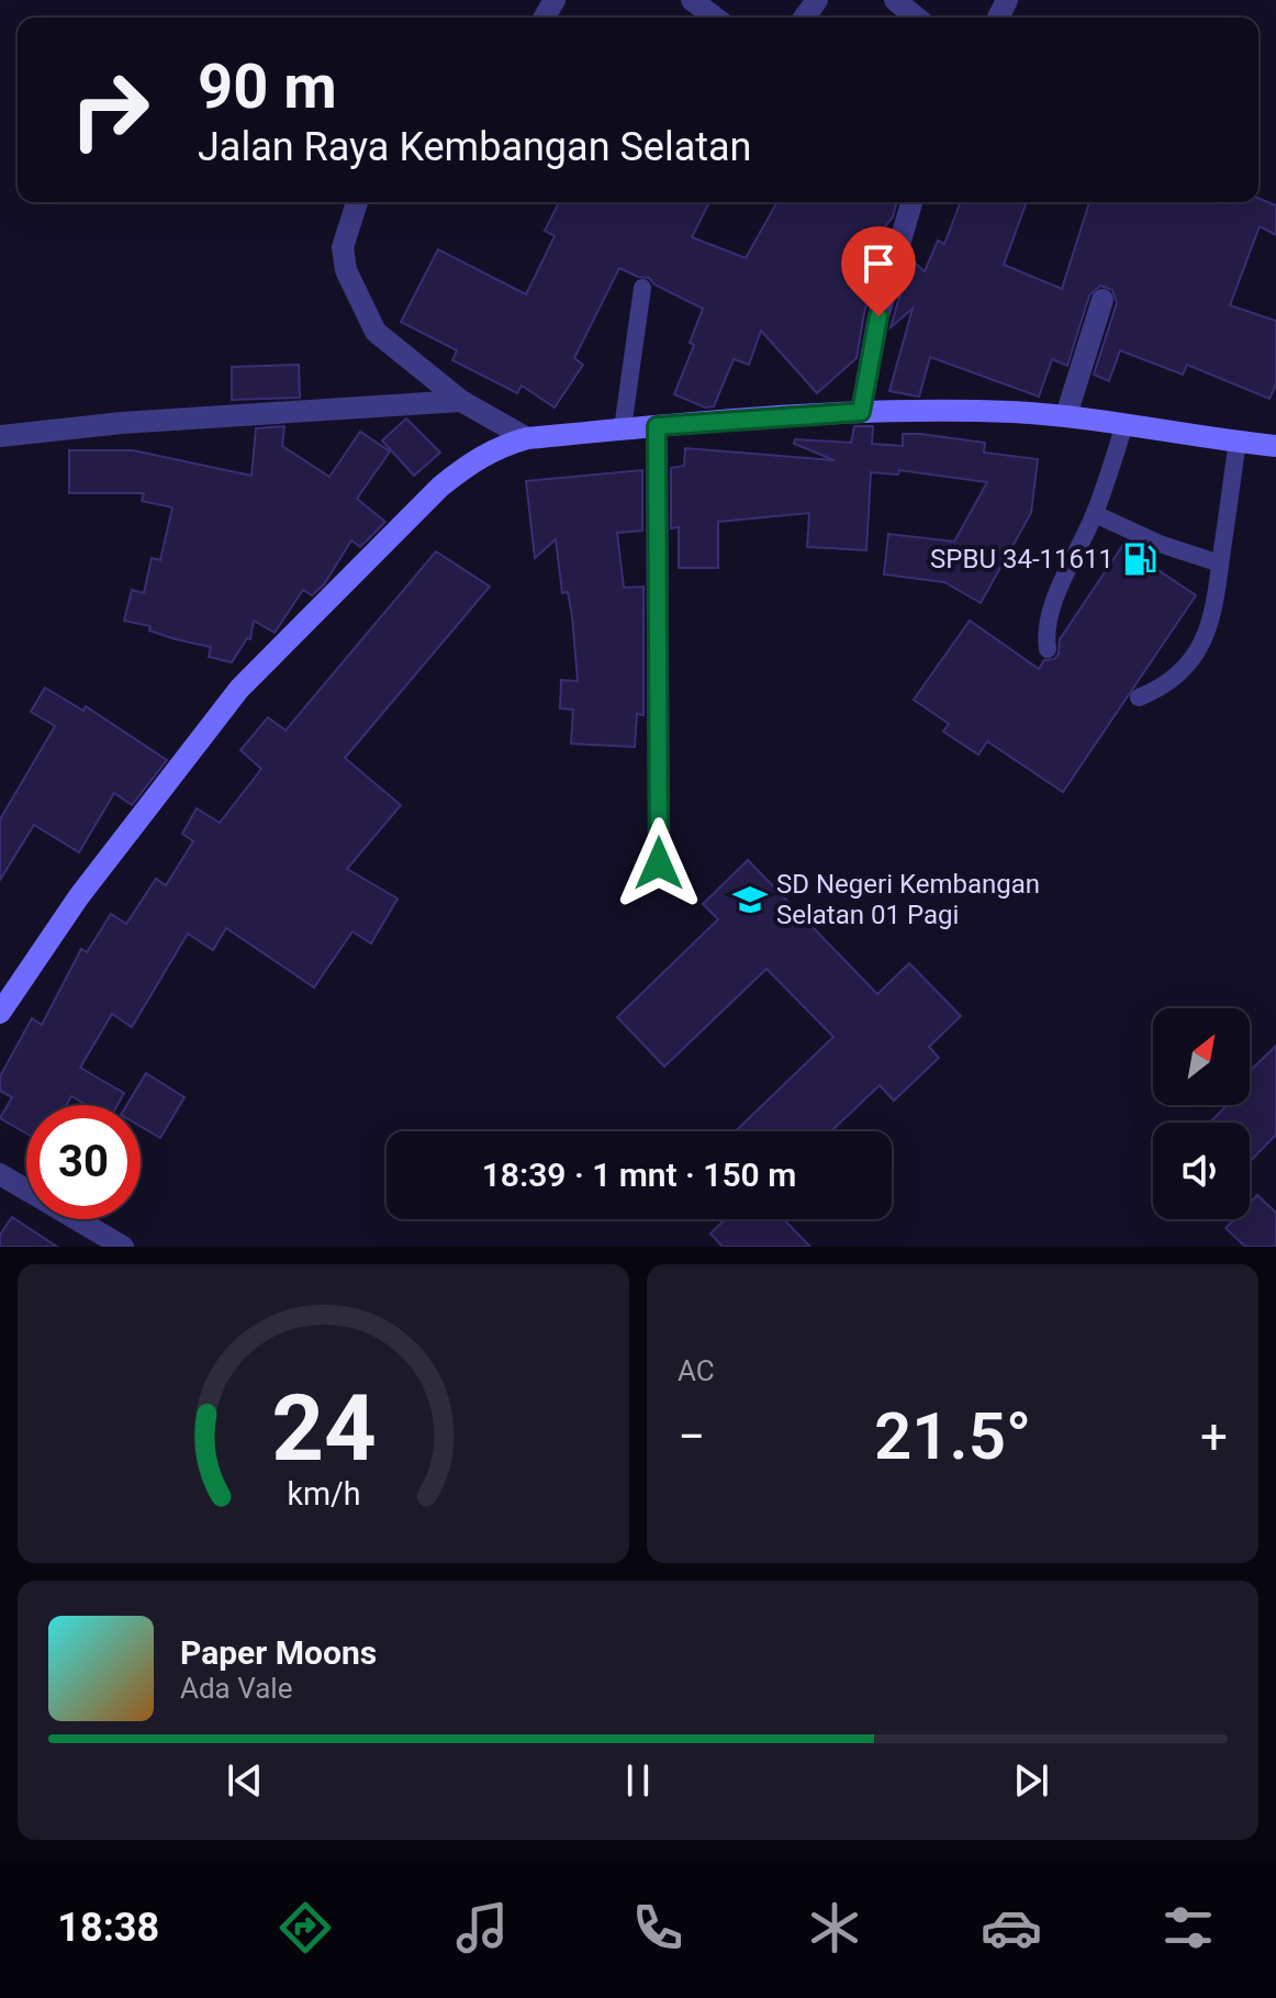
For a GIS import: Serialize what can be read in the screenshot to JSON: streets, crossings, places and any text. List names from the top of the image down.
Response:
{
  "places": {
    "fuel station": ["SPBU 34-11611"],
    "school or university": ["SD Negeri Kembangan Selatan 01 Pagi"]
  },
  "north": "top right",
  "page": {
    "turn": ["90 m", "Jalan Raya Kembangan Selatan"],
    "limit": "30",
    "trip": "18:39 · 1 mnt · 150 m",
    "tile": "AC",
    "heat": ["−", "21.5°", "+"],
    "song": ["Paper Moons", "Ada Vale"],
    "tabs": "18:38",
    "gauge": ["24", "km/h"]
  }
}
